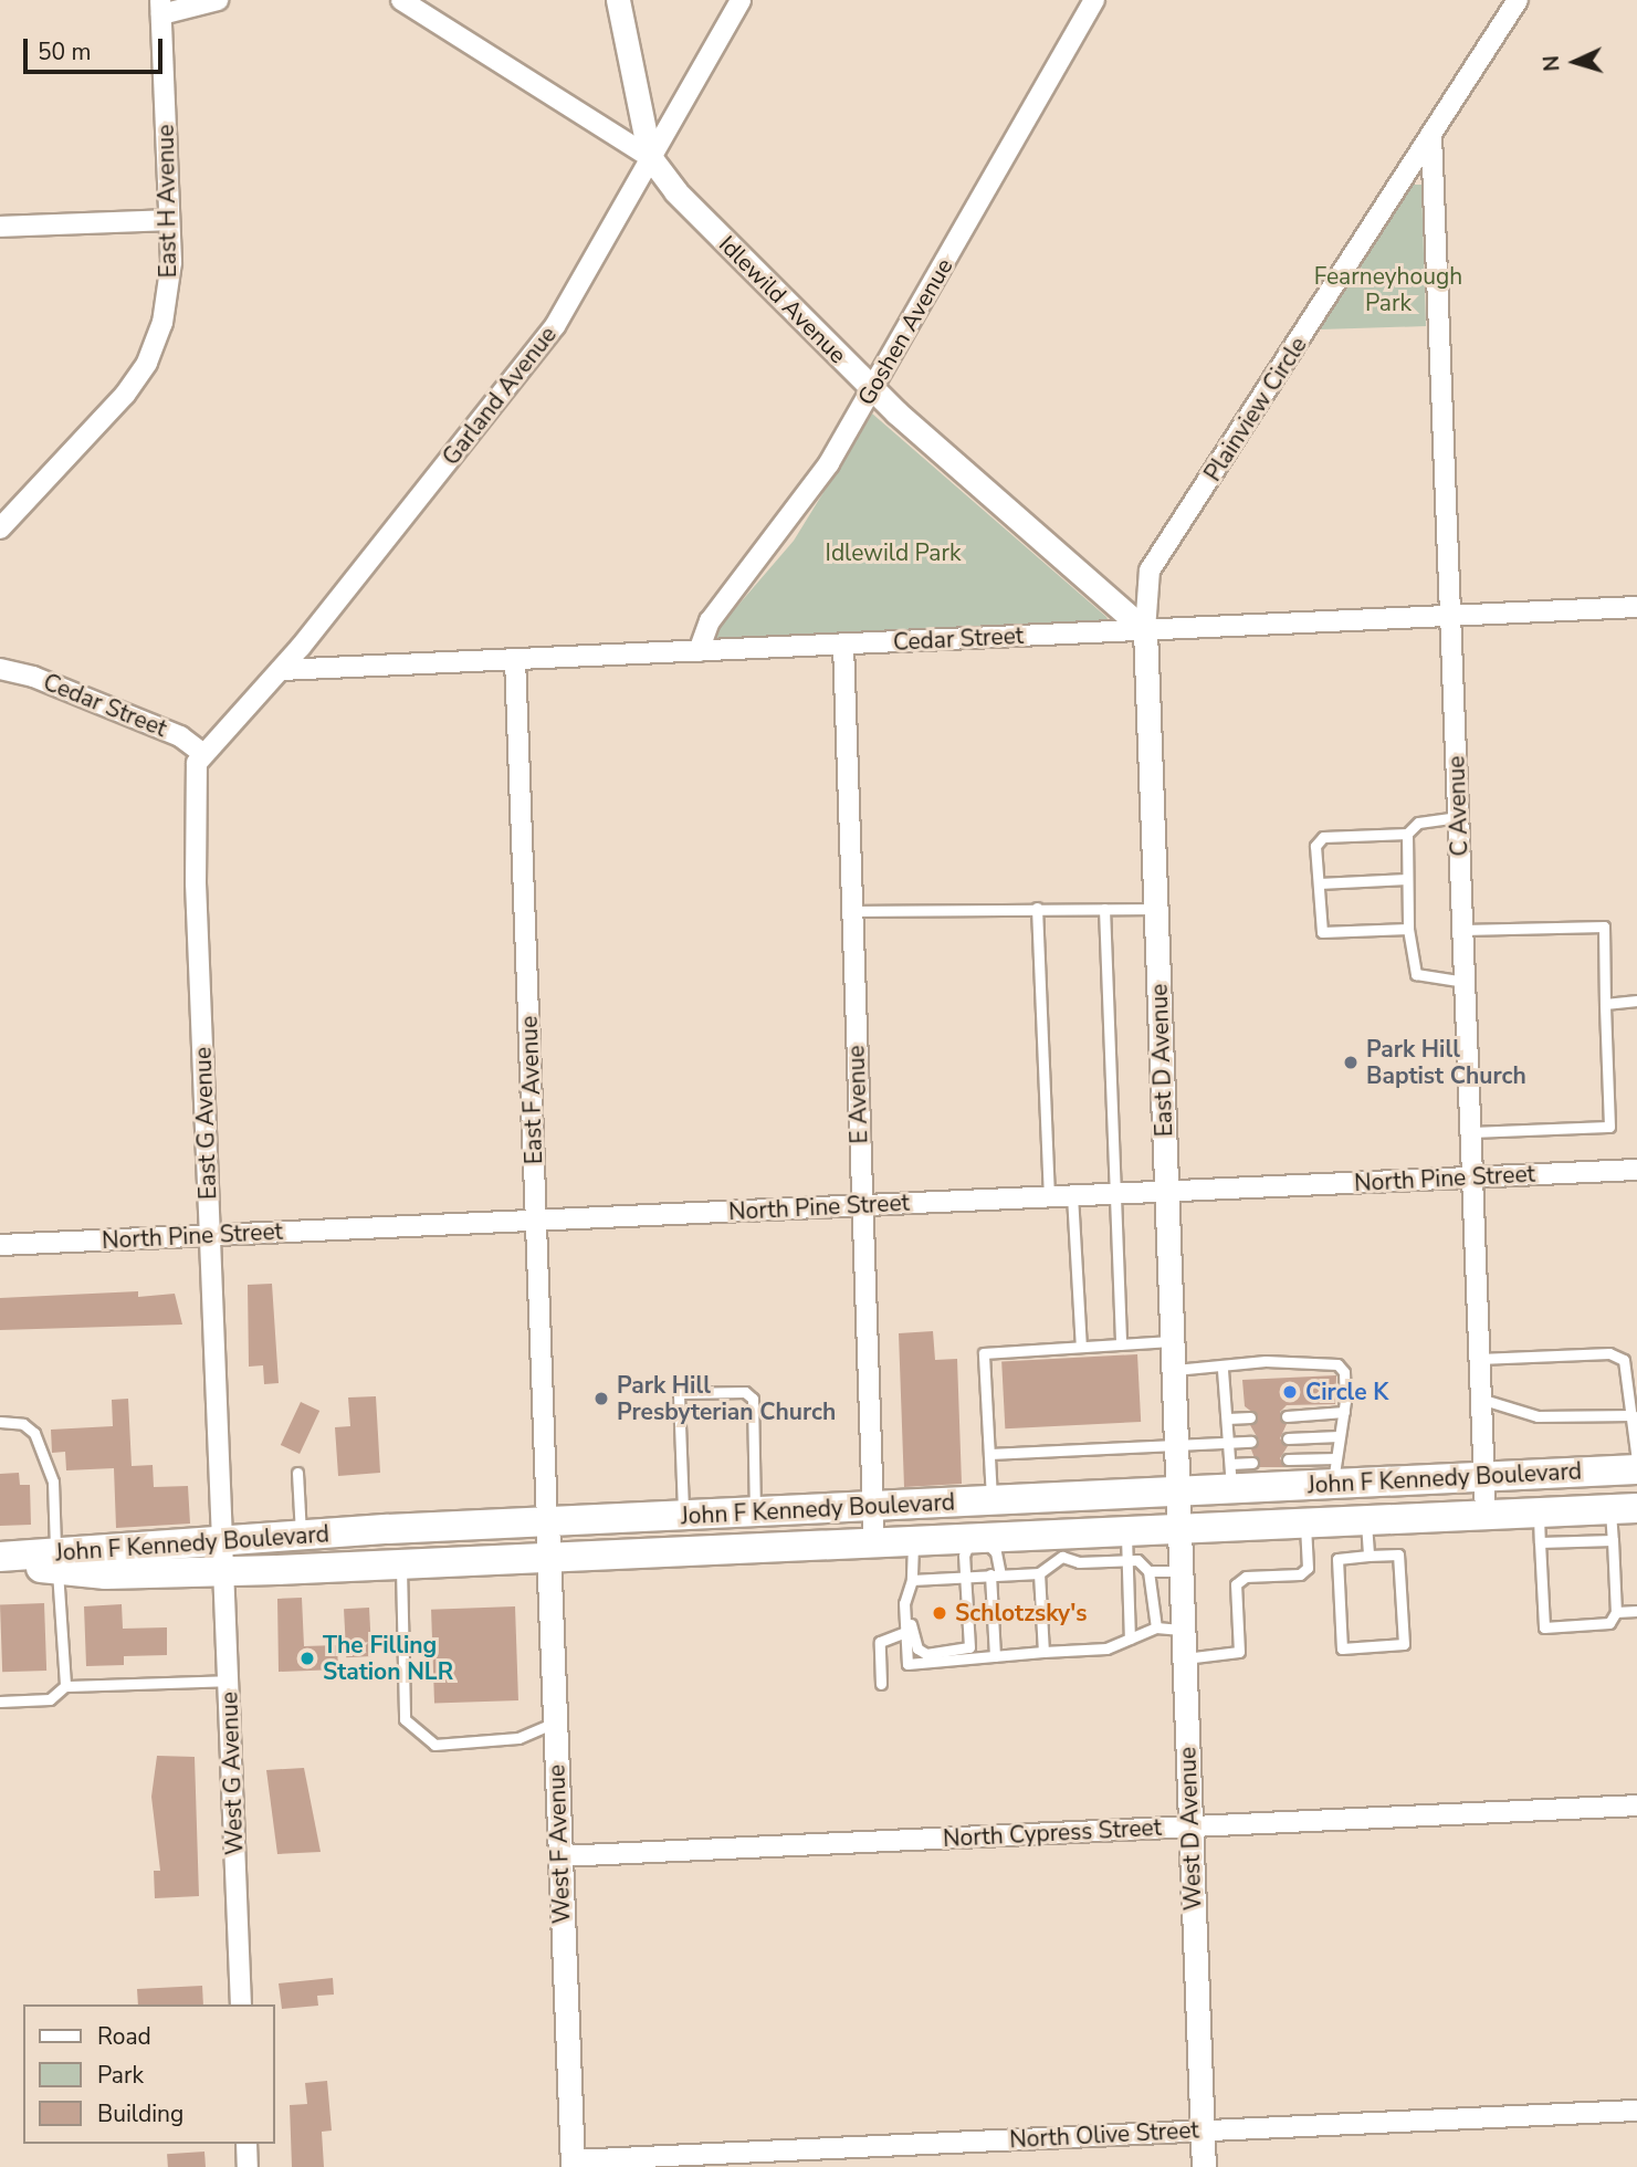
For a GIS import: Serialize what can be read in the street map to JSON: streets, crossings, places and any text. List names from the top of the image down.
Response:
{
  "streets": {
    "main road": ["John F Kennedy Boulevard"],
    "street": [
      "East H Avenue",
      "Idlewild Avenue",
      "Goshen Avenue",
      "Garland Avenue",
      "Plainview Circle",
      "Cedar Street",
      "C Avenue",
      "East D Avenue",
      "East F Avenue",
      "E Avenue",
      "East G Avenue",
      "North Pine Street",
      "West G Avenue",
      "West D Avenue",
      "North Cypress Street",
      "West F Avenue",
      "North Olive Street"
    ]
  },
  "crossings": [
    ["Idlewild Avenue", "Goshen Avenue"],
    ["Idlewild Avenue", "Garland Avenue"],
    ["Idlewild Avenue", "Plainview Circle"],
    ["Idlewild Avenue", "Cedar Street"],
    ["Idlewild Avenue", "East D Avenue"],
    ["Goshen Avenue", "Cedar Street"],
    ["Garland Avenue", "Cedar Street"],
    ["Garland Avenue", "East G Avenue"],
    ["Plainview Circle", "Cedar Street"],
    ["Plainview Circle", "C Avenue"],
    ["Plainview Circle", "East D Avenue"],
    ["Cedar Street", "C Avenue"],
    ["Cedar Street", "East D Avenue"],
    ["Cedar Street", "East F Avenue"],
    ["Cedar Street", "E Avenue"],
    ["Cedar Street", "East G Avenue"],
    ["C Avenue", "North Pine Street"],
    ["C Avenue", "John F Kennedy Boulevard"],
    ["East D Avenue", "North Pine Street"],
    ["East D Avenue", "John F Kennedy Boulevard"],
    ["East D Avenue", "West D Avenue"],
    ["East F Avenue", "North Pine Street"],
    ["East F Avenue", "John F Kennedy Boulevard"],
    ["East F Avenue", "West F Avenue"],
    ["E Avenue", "North Pine Street"],
    ["E Avenue", "John F Kennedy Boulevard"],
    ["East G Avenue", "North Pine Street"],
    ["East G Avenue", "John F Kennedy Boulevard"],
    ["East G Avenue", "West G Avenue"],
    ["John F Kennedy Boulevard", "West G Avenue"],
    ["John F Kennedy Boulevard", "West D Avenue"],
    ["John F Kennedy Boulevard", "West F Avenue"],
    ["West D Avenue", "North Cypress Street"],
    ["West D Avenue", "North Olive Street"],
    ["North Cypress Street", "West F Avenue"],
    ["West F Avenue", "North Olive Street"]
  ],
  "parks": ["Fearneyhough Park", "Idlewild Park"],
  "places": [
    "Park Hill Baptist Church",
    "Circle K",
    "Park Hill Presbyterian Church",
    "Schlotzsky's",
    "The Filling Station NLR"
  ],
  "legend": ["Road", "Park", "Building"],
  "scale_bar": "50 m",
  "north": "left"
}
